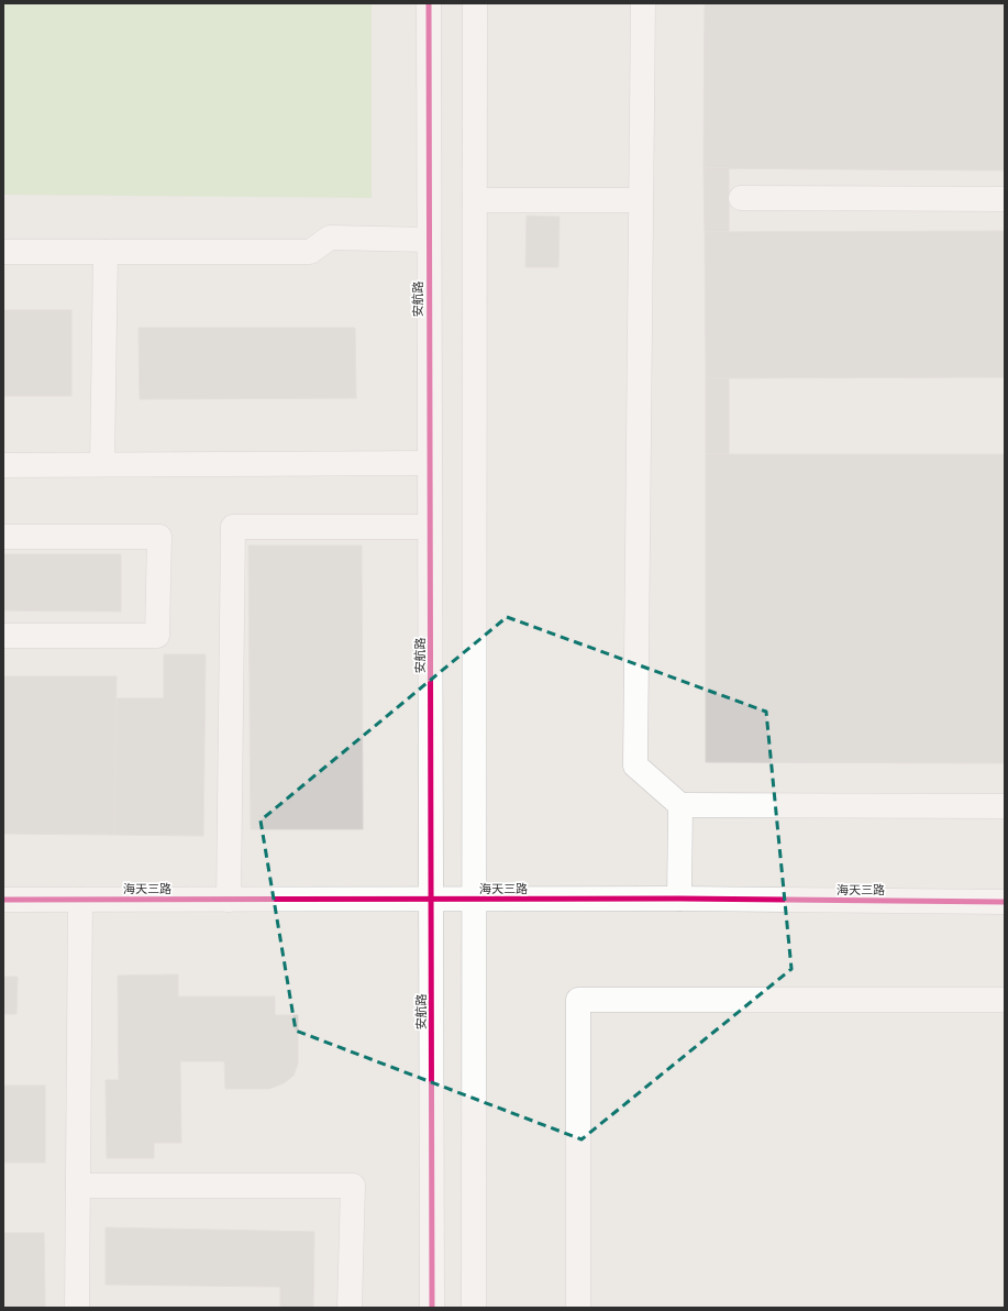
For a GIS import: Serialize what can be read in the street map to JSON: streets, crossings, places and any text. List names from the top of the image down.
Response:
{
  "streets": {
    "street": ["安航路", "海天三路"]
  },
  "crossings": [
    ["安航路", "海天三路"]
  ]
}
